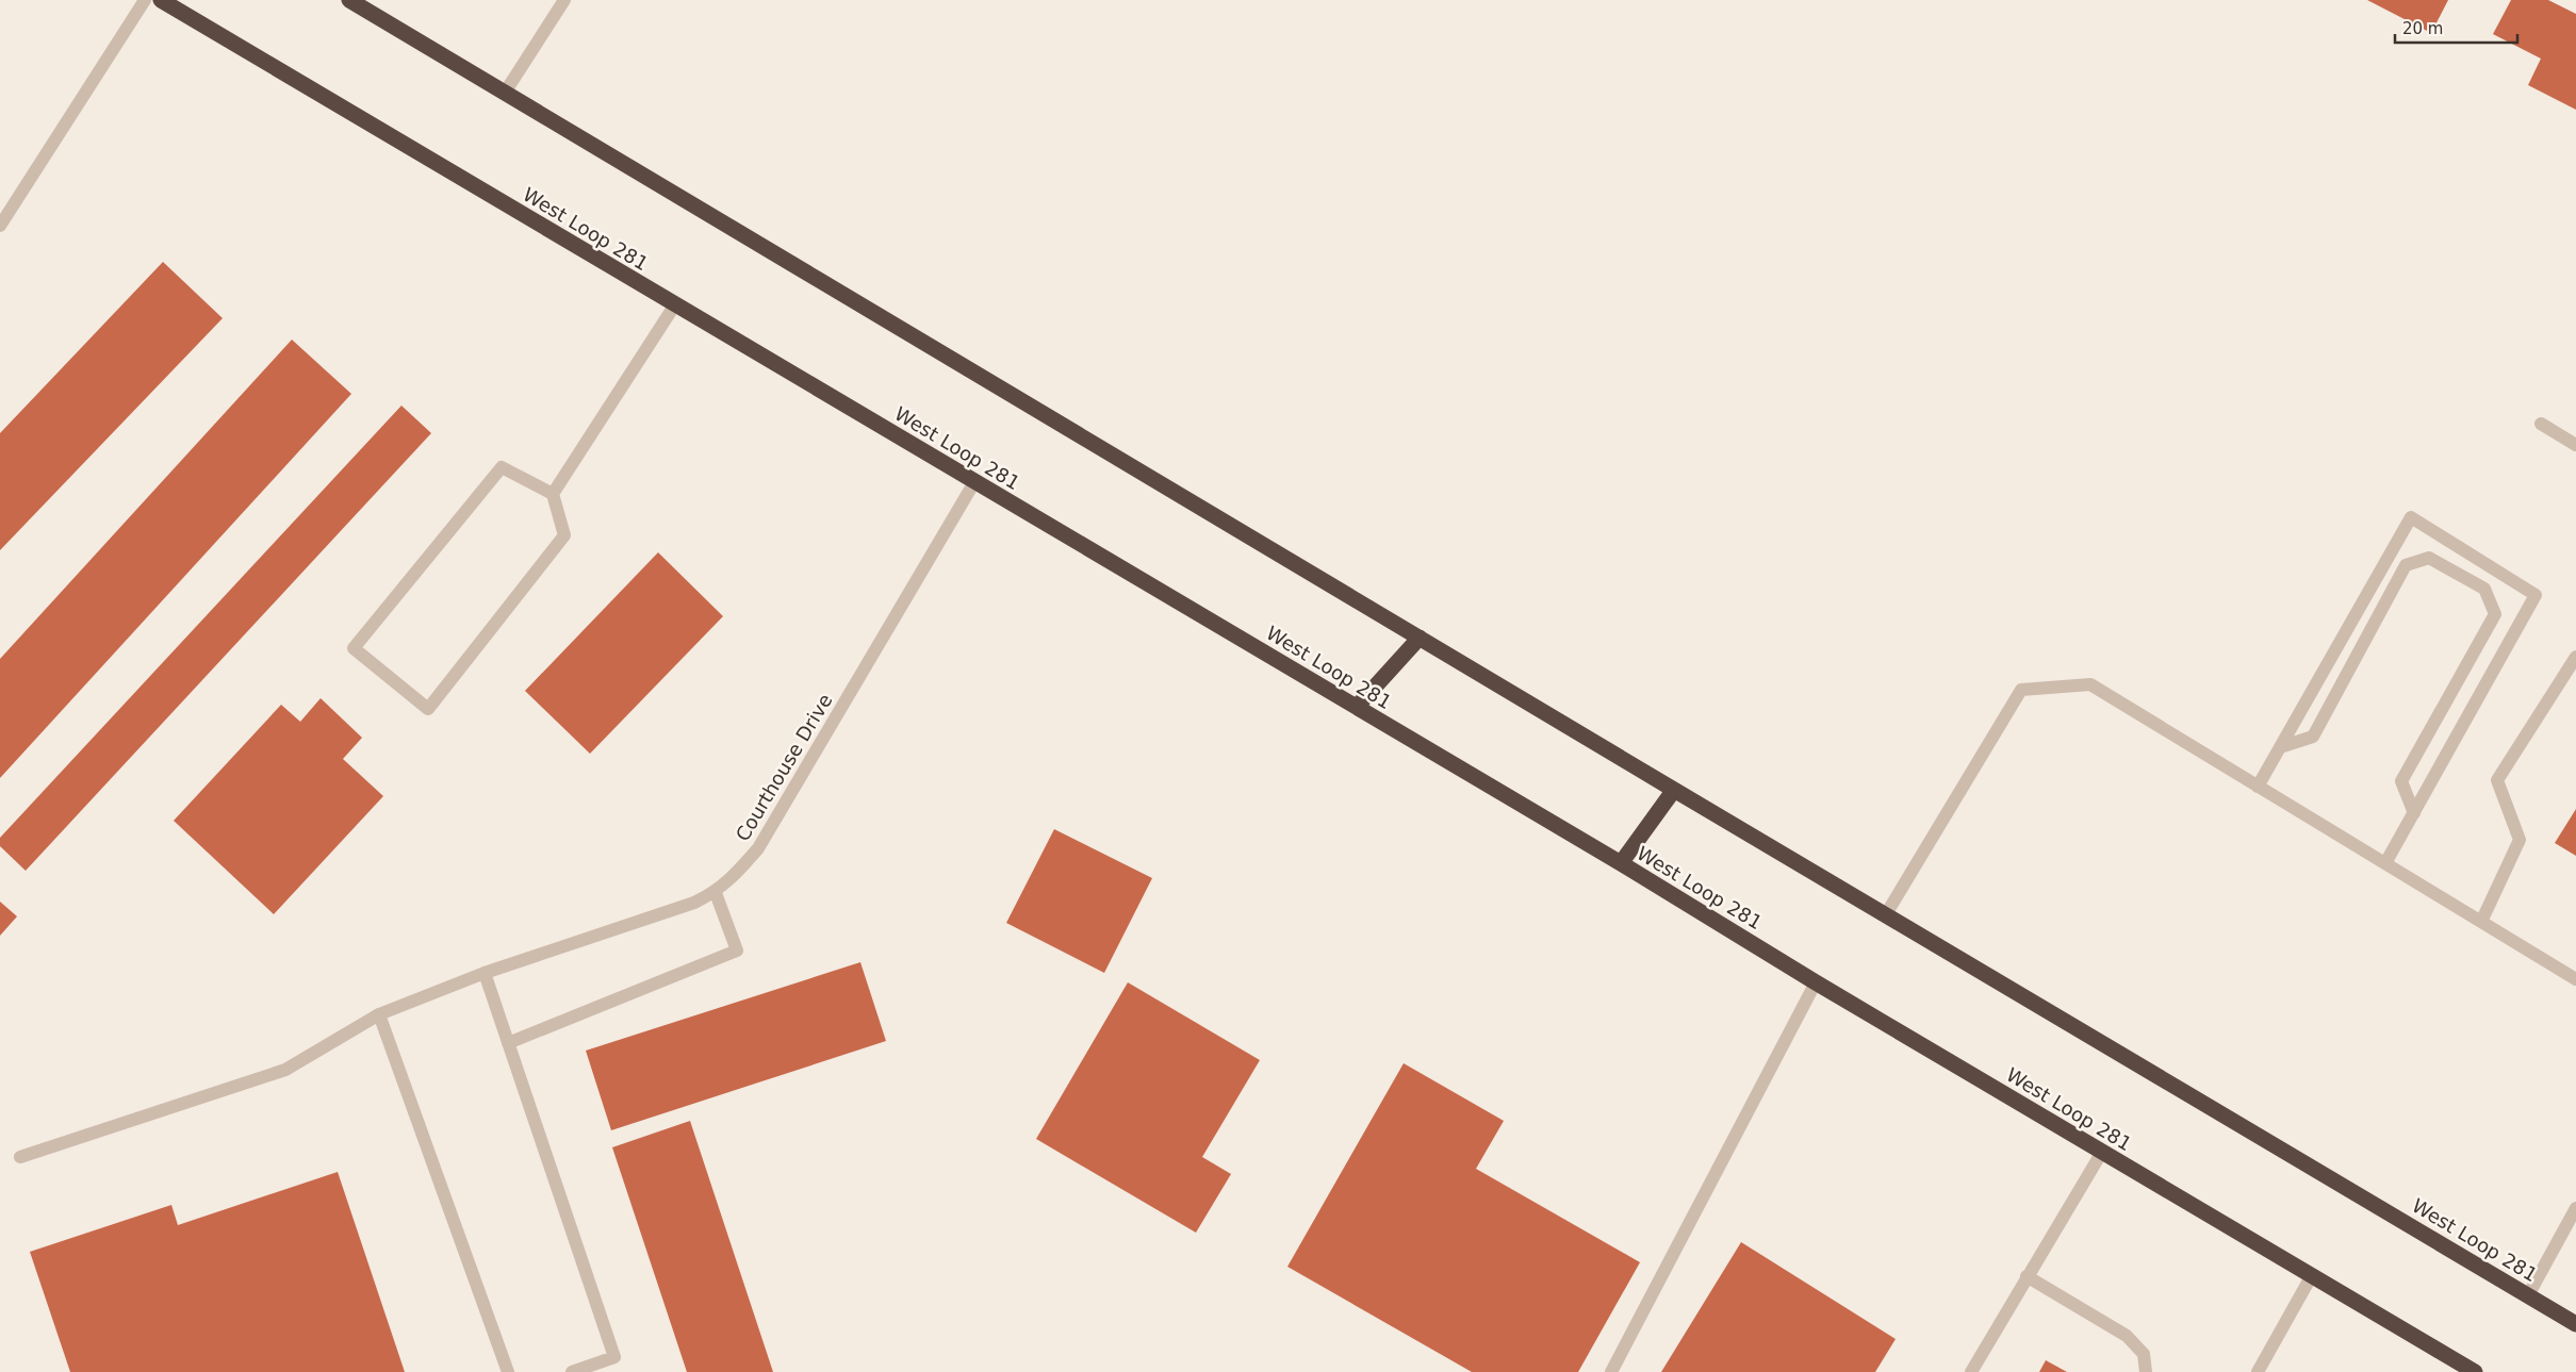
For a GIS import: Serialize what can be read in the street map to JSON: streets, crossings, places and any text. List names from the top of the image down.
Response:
{
  "streets": {
    "highway": ["West Loop 281"],
    "street": ["Courthouse Drive"]
  },
  "crossings": [
    ["West Loop 281", "Courthouse Drive"]
  ],
  "scale_bar": "20 m"
}
